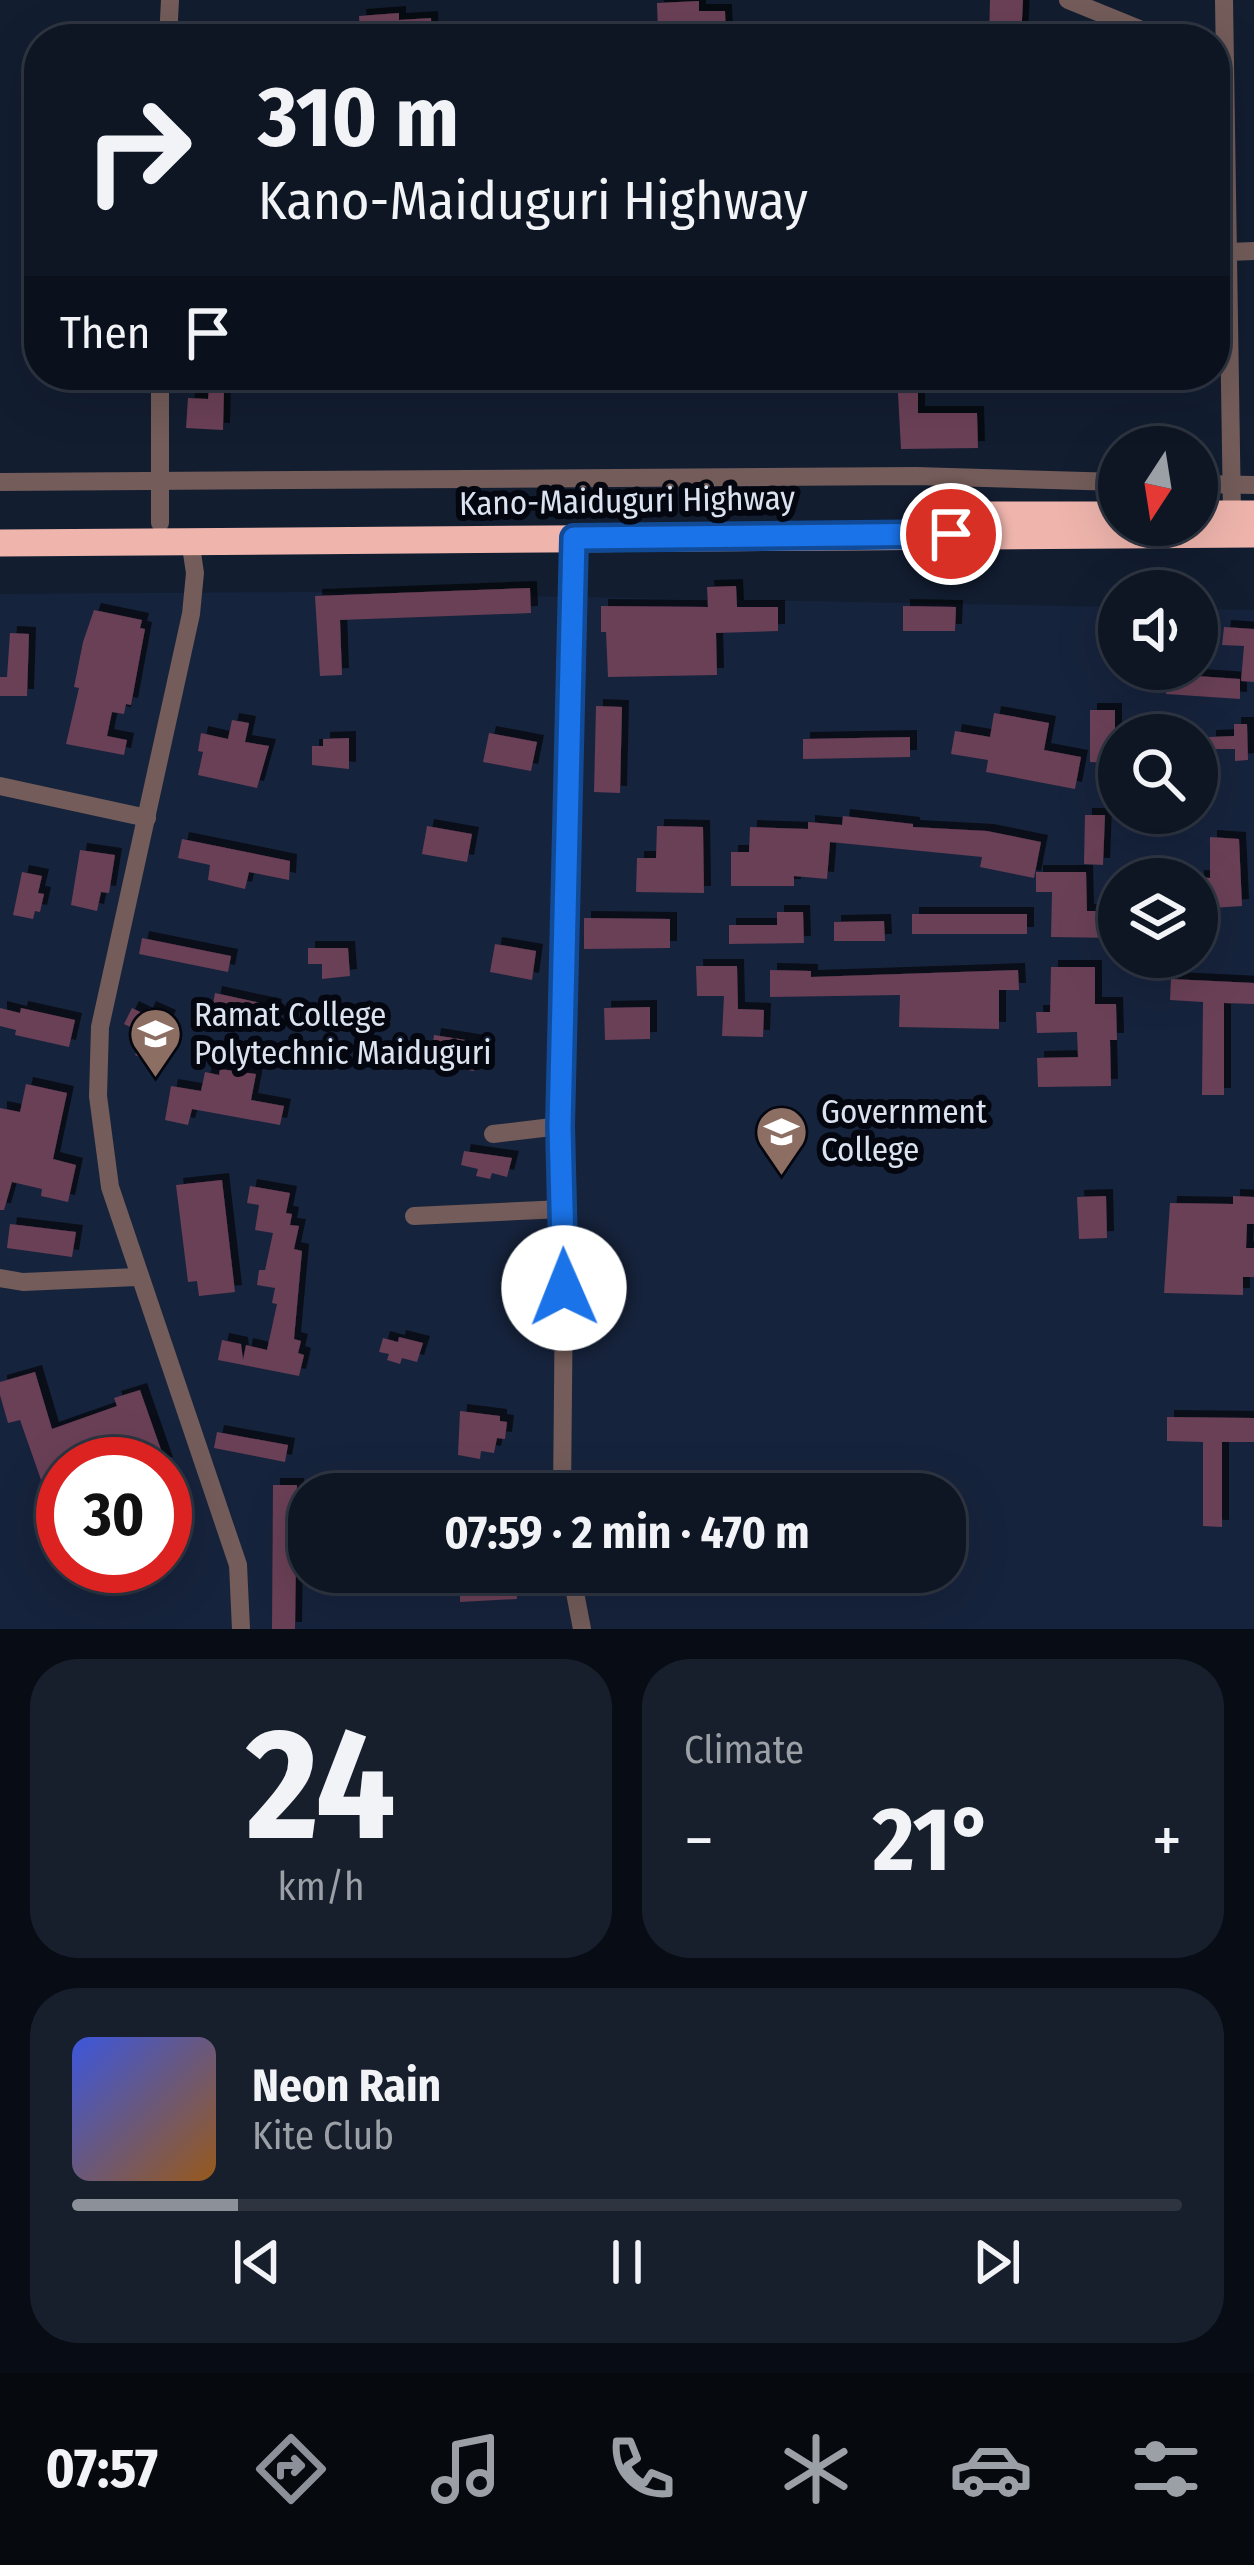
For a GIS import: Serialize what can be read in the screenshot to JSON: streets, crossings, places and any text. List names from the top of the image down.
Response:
{
  "streets": {
    "highway": ["Kano-Maiduguri Highway"]
  },
  "places": {
    "school or university": ["Ramat College Polytechnic Maiduguri", "Government College"]
  },
  "north": "bottom",
  "page": {
    "turn": ["310 m", "Kano-Maiduguri Highway"],
    "then": "Then",
    "limit": "30",
    "trip": "07:59 · 2 min · 470 m",
    "tile": [
      ["24", "km/h"],
      "Climate"
    ],
    "heat": ["−", "21°", "+"],
    "song": ["Neon Rain", "Kite Club"],
    "tabs": "07:57"
  }
}
